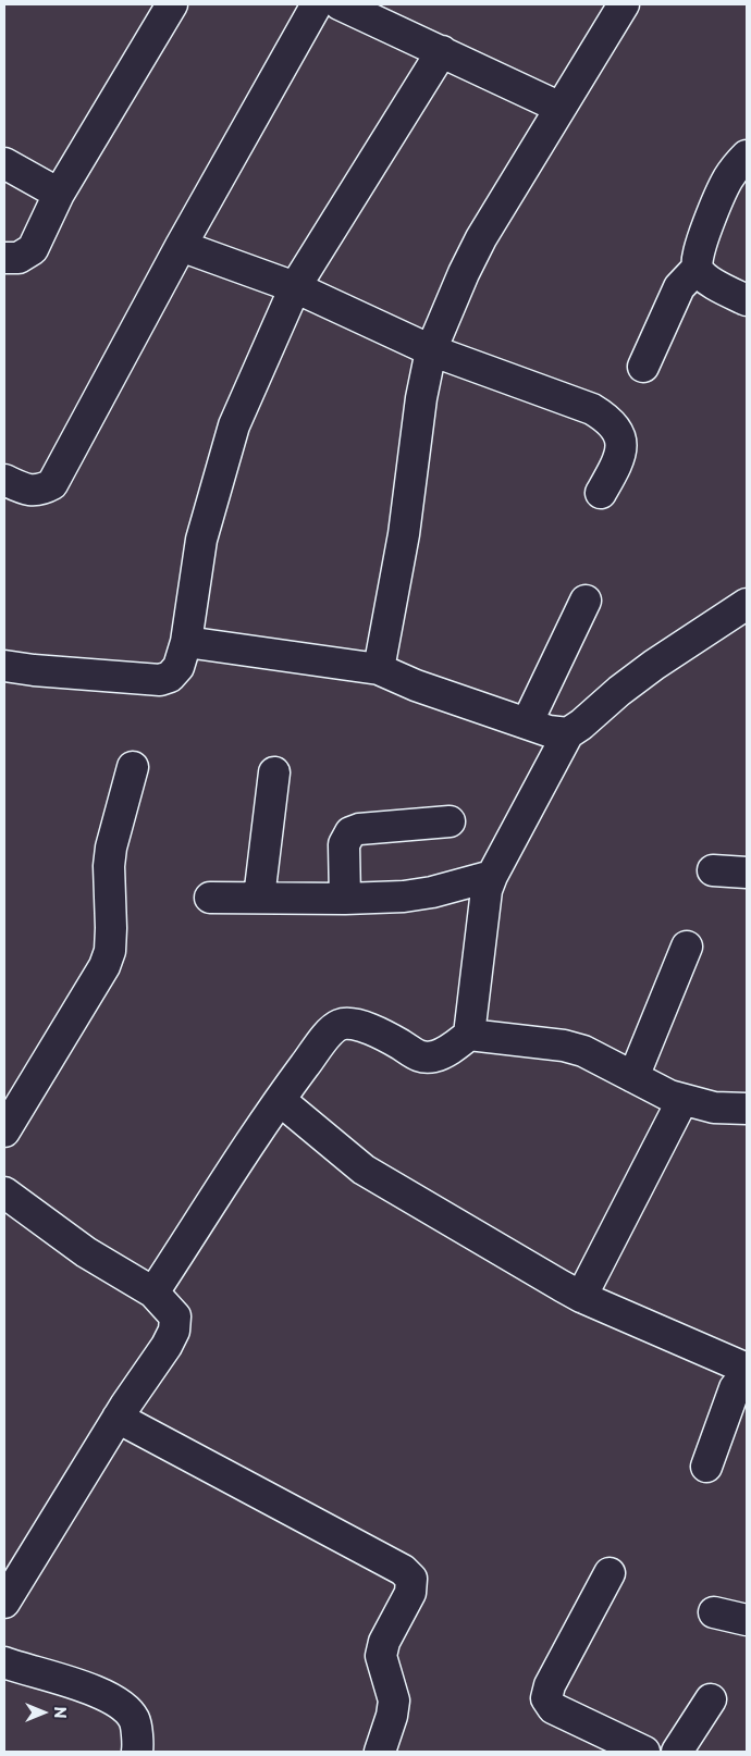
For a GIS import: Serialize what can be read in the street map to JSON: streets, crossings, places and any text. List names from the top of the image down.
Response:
{
  "north": "right"
}
